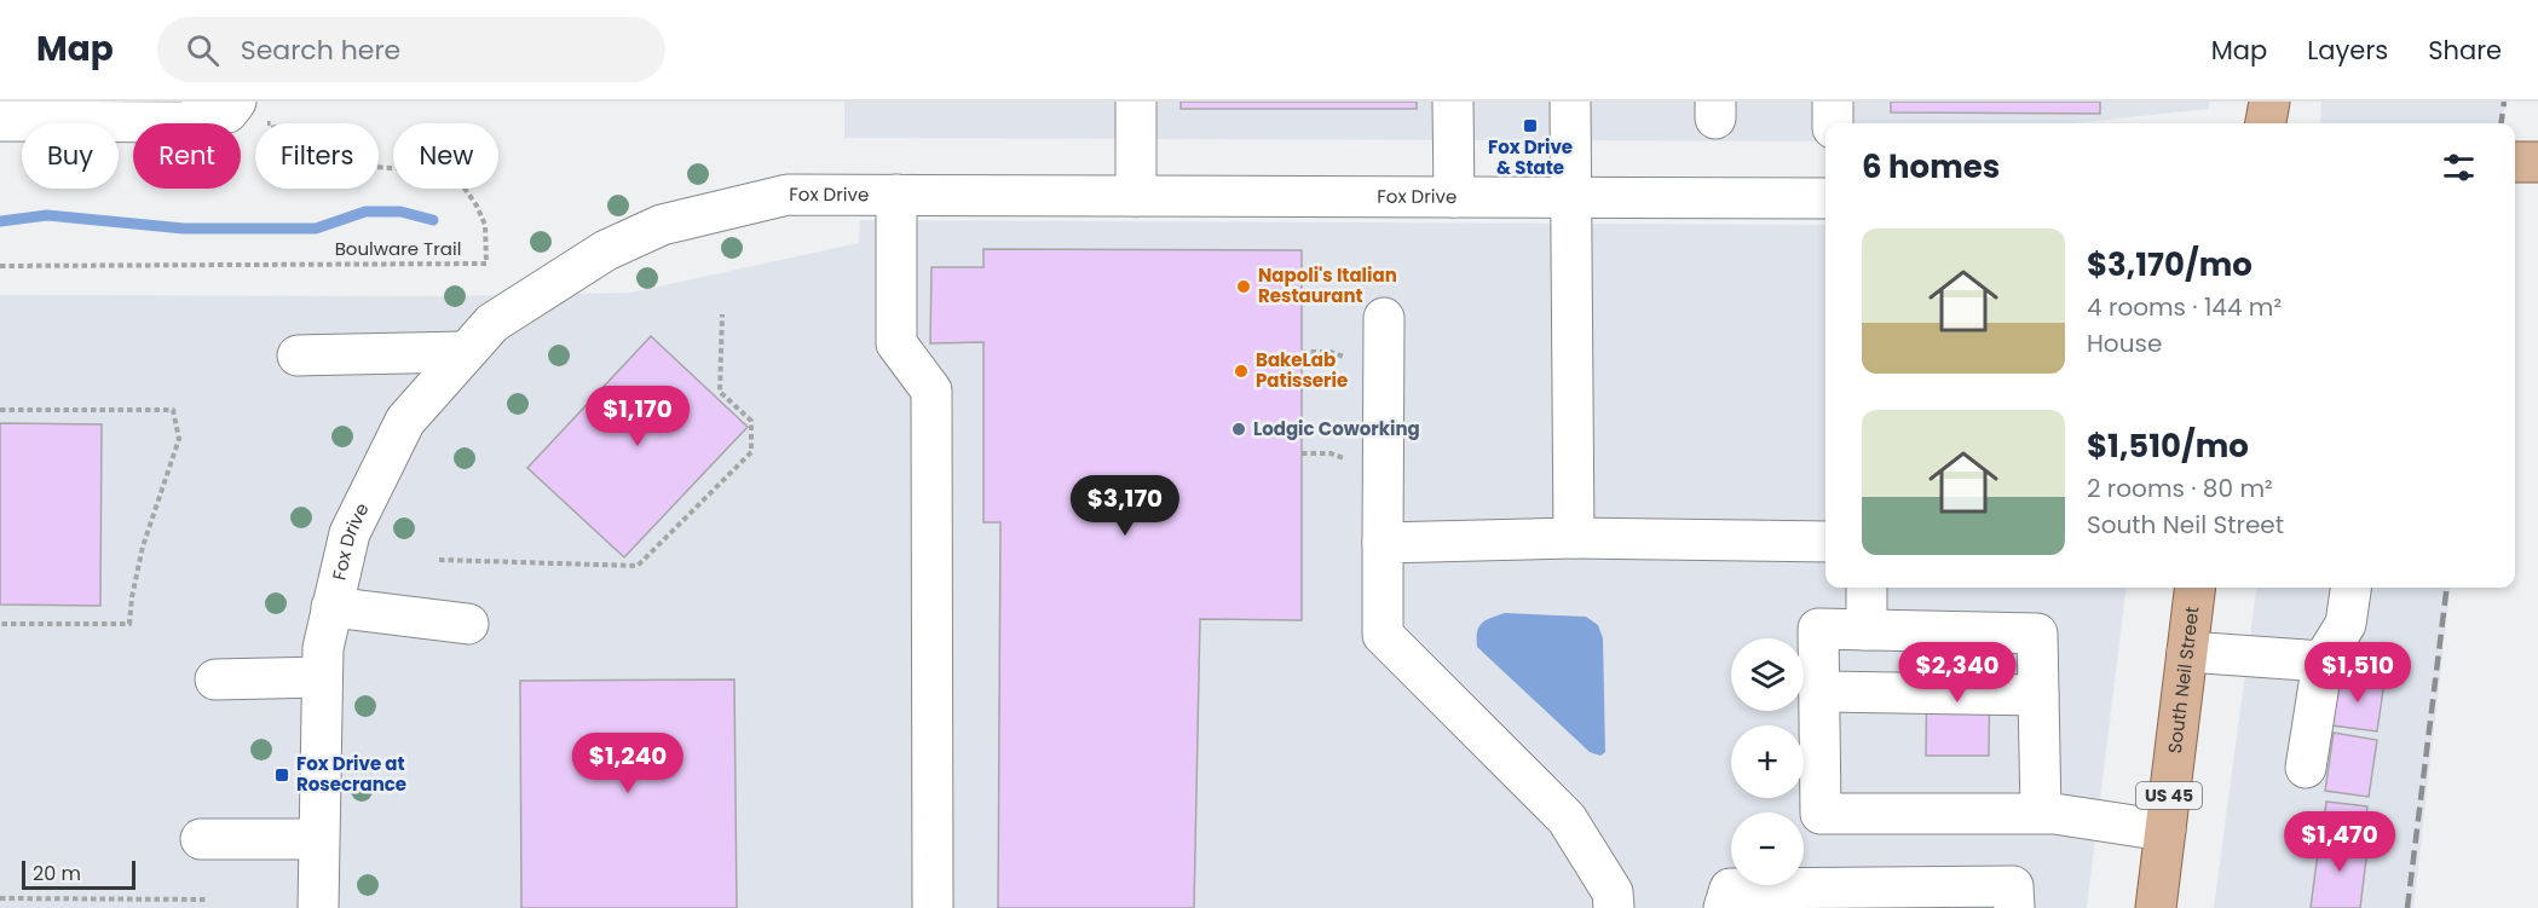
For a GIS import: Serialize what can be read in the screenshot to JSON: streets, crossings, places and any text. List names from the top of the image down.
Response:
{
  "streets": {
    "main road": ["South Neil Street", "US 45"],
    "street": ["Fox Drive"],
    "path": ["Boulware Trail"]
  },
  "places": {
    "transit": ["Fox Drive & State", "Fox Drive at Rosecrance"],
    "other": ["Napoli's Italian Restaurant", "BakeLab Patisserie", "Lodgic Coworking"]
  },
  "scale_bar": "20 m",
  "page": {
    "header": "Map",
    "search": "Search here",
    "nav": ["Map", "Layers", "Share"],
    "chip": [
      "Buy",
      "Rent",
      "Filters",
      "New"
    ],
    "heading": "6 homes",
    "list": [
      {
        "name": "$3,170/mo",
        "note": "4 rooms · 144 m² · House"
      },
      {
        "name": "$1,510/mo",
        "note": "2 rooms · 80 m² · South Neil Street"
      }
    ],
    "price": [
      "$1,170",
      "$3,170",
      "$2,340",
      "$1,510",
      "$1,240",
      "$1,470"
    ],
    "map_buttons": ["+", "−"],
    "scale": "20 m"
  }
}
